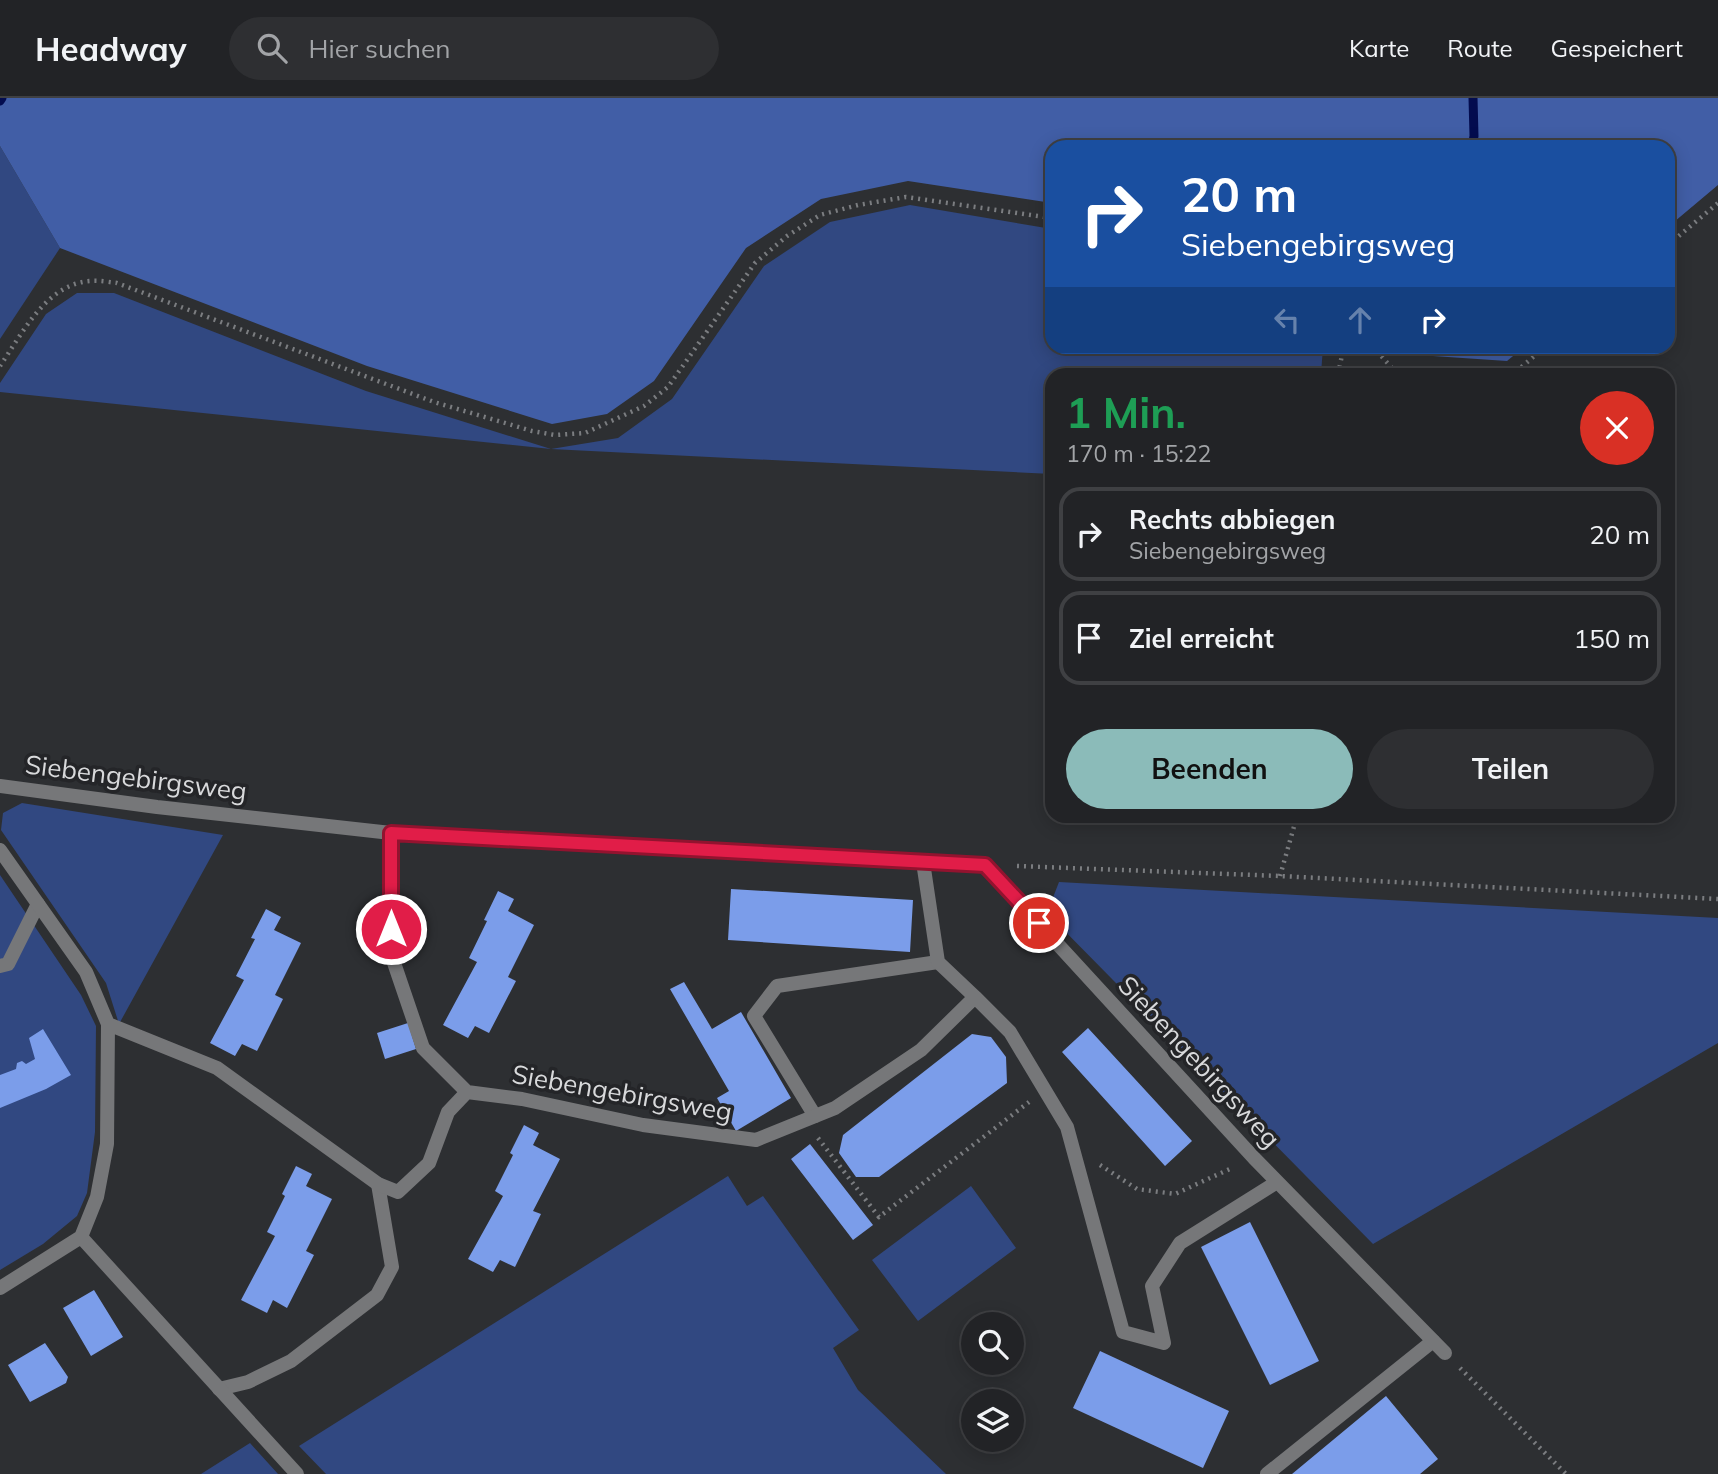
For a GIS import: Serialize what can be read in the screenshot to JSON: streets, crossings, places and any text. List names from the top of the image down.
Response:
{
  "streets": {
    "street": ["Siebengebirgsweg"]
  },
  "page": {
    "header": "Headway",
    "search": "Hier suchen",
    "nav": ["Karte", "Route", "Gespeichert"],
    "turn": ["20 m", "Siebengebirgsweg"],
    "heading": ["1 Min.", "170 m · 15:22"],
    "list": [
      {
        "name": "Rechts abbiegen",
        "note": "Siebengebirgsweg",
        "value": "20 m"
      },
      {
        "name": "Ziel erreicht",
        "value": "150 m"
      }
    ],
    "buttons": ["Beenden", "Teilen"]
  }
}
